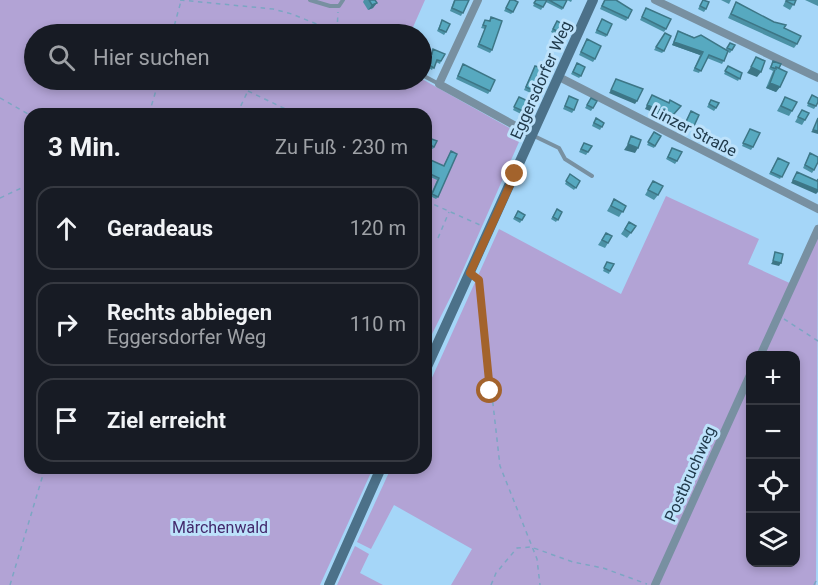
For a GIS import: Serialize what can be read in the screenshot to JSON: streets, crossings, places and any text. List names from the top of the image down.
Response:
{
  "streets": {
    "main road": ["Eggersdorfer Weg"],
    "street": ["Linzer Straße", "Postbruchweg"]
  },
  "crossings": [
    ["Eggersdorfer Weg", "Linzer Straße"]
  ],
  "parks": ["Märchenwald"],
  "page": {
    "search": "Hier suchen",
    "heading": ["3 Min.", "Zu Fuß · 230 m"],
    "list": [
      ["Geradeaus", "120 m"],
      ["Rechts abbiegen", "Eggersdorfer Weg", "110 m"],
      "Ziel erreicht"
    ],
    "map_buttons": ["+", "−"]
  }
}
